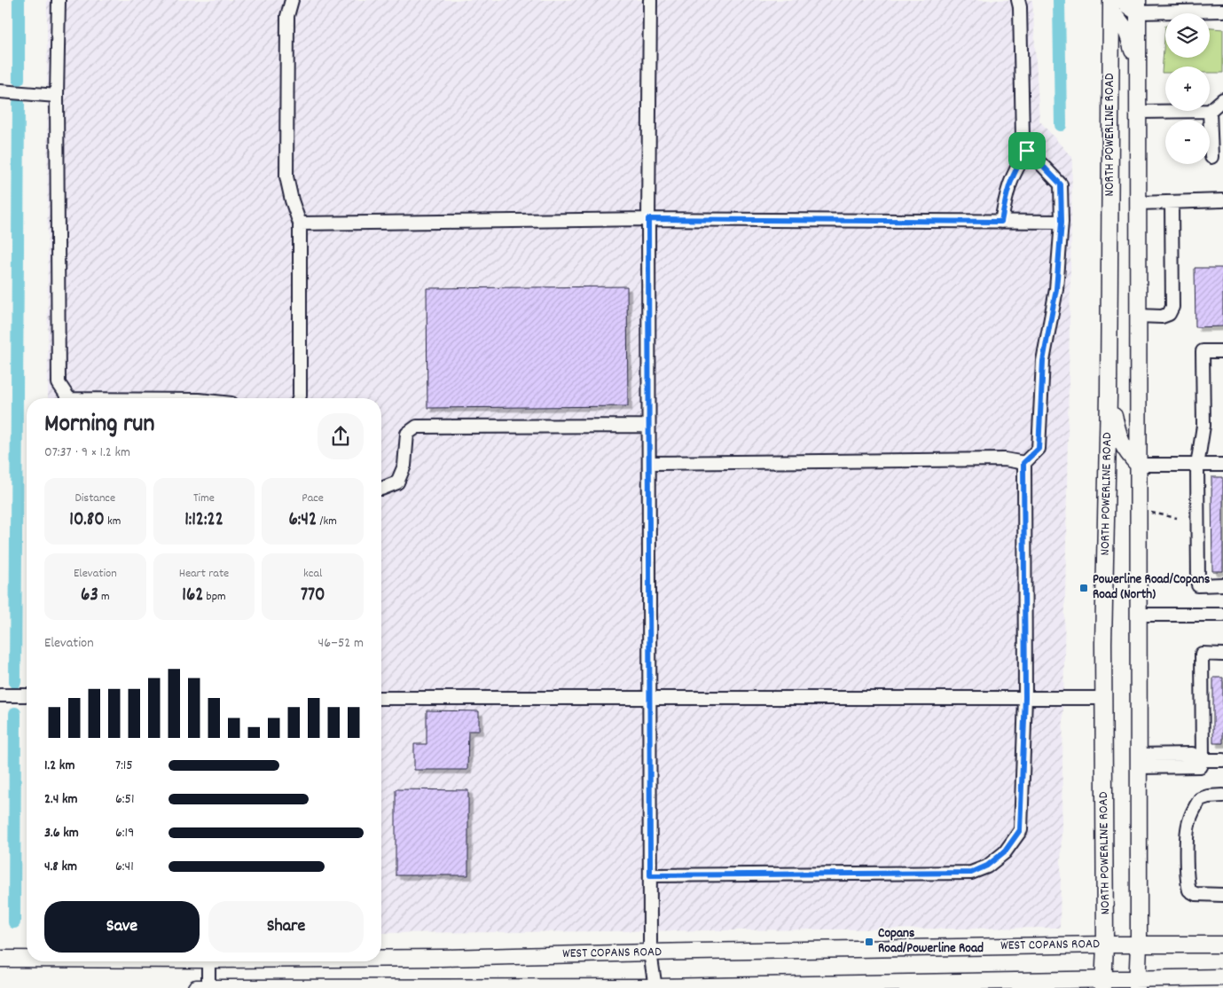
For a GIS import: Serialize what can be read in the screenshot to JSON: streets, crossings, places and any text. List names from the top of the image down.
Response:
{
  "streets": {
    "main road": ["NORTH POWERLINE ROAD", "WEST COPANS ROAD"]
  },
  "crossings": [
    ["NORTH POWERLINE ROAD", "WEST COPANS ROAD"]
  ],
  "places": {
    "transit": ["Powerline Road/Copans Road (North)", "Copans Road/Powerline Road"]
  },
  "page": {
    "map_buttons": ["+", "−"],
    "heading": ["Morning run", "07:37 · 9 × 1.2 km"],
    "stats": [
      ["Distance", "10.80 km"],
      ["Time", "1:12:22"],
      ["Pace", "6:42 /km"],
      ["Elevation", "63 m"],
      ["Heart rate", "162 bpm"],
      ["kcal", "770"]
    ],
    "chart": ["Elevation", "46–52 m"],
    "list": [
      {
        "name": "1.2 km",
        "note": "7:15"
      },
      {
        "name": "2.4 km",
        "note": "6:51"
      },
      {
        "name": "3.6 km",
        "note": "6:19"
      },
      {
        "name": "4.8 km",
        "note": "6:41"
      }
    ],
    "buttons": ["Save", "Share"]
  }
}
